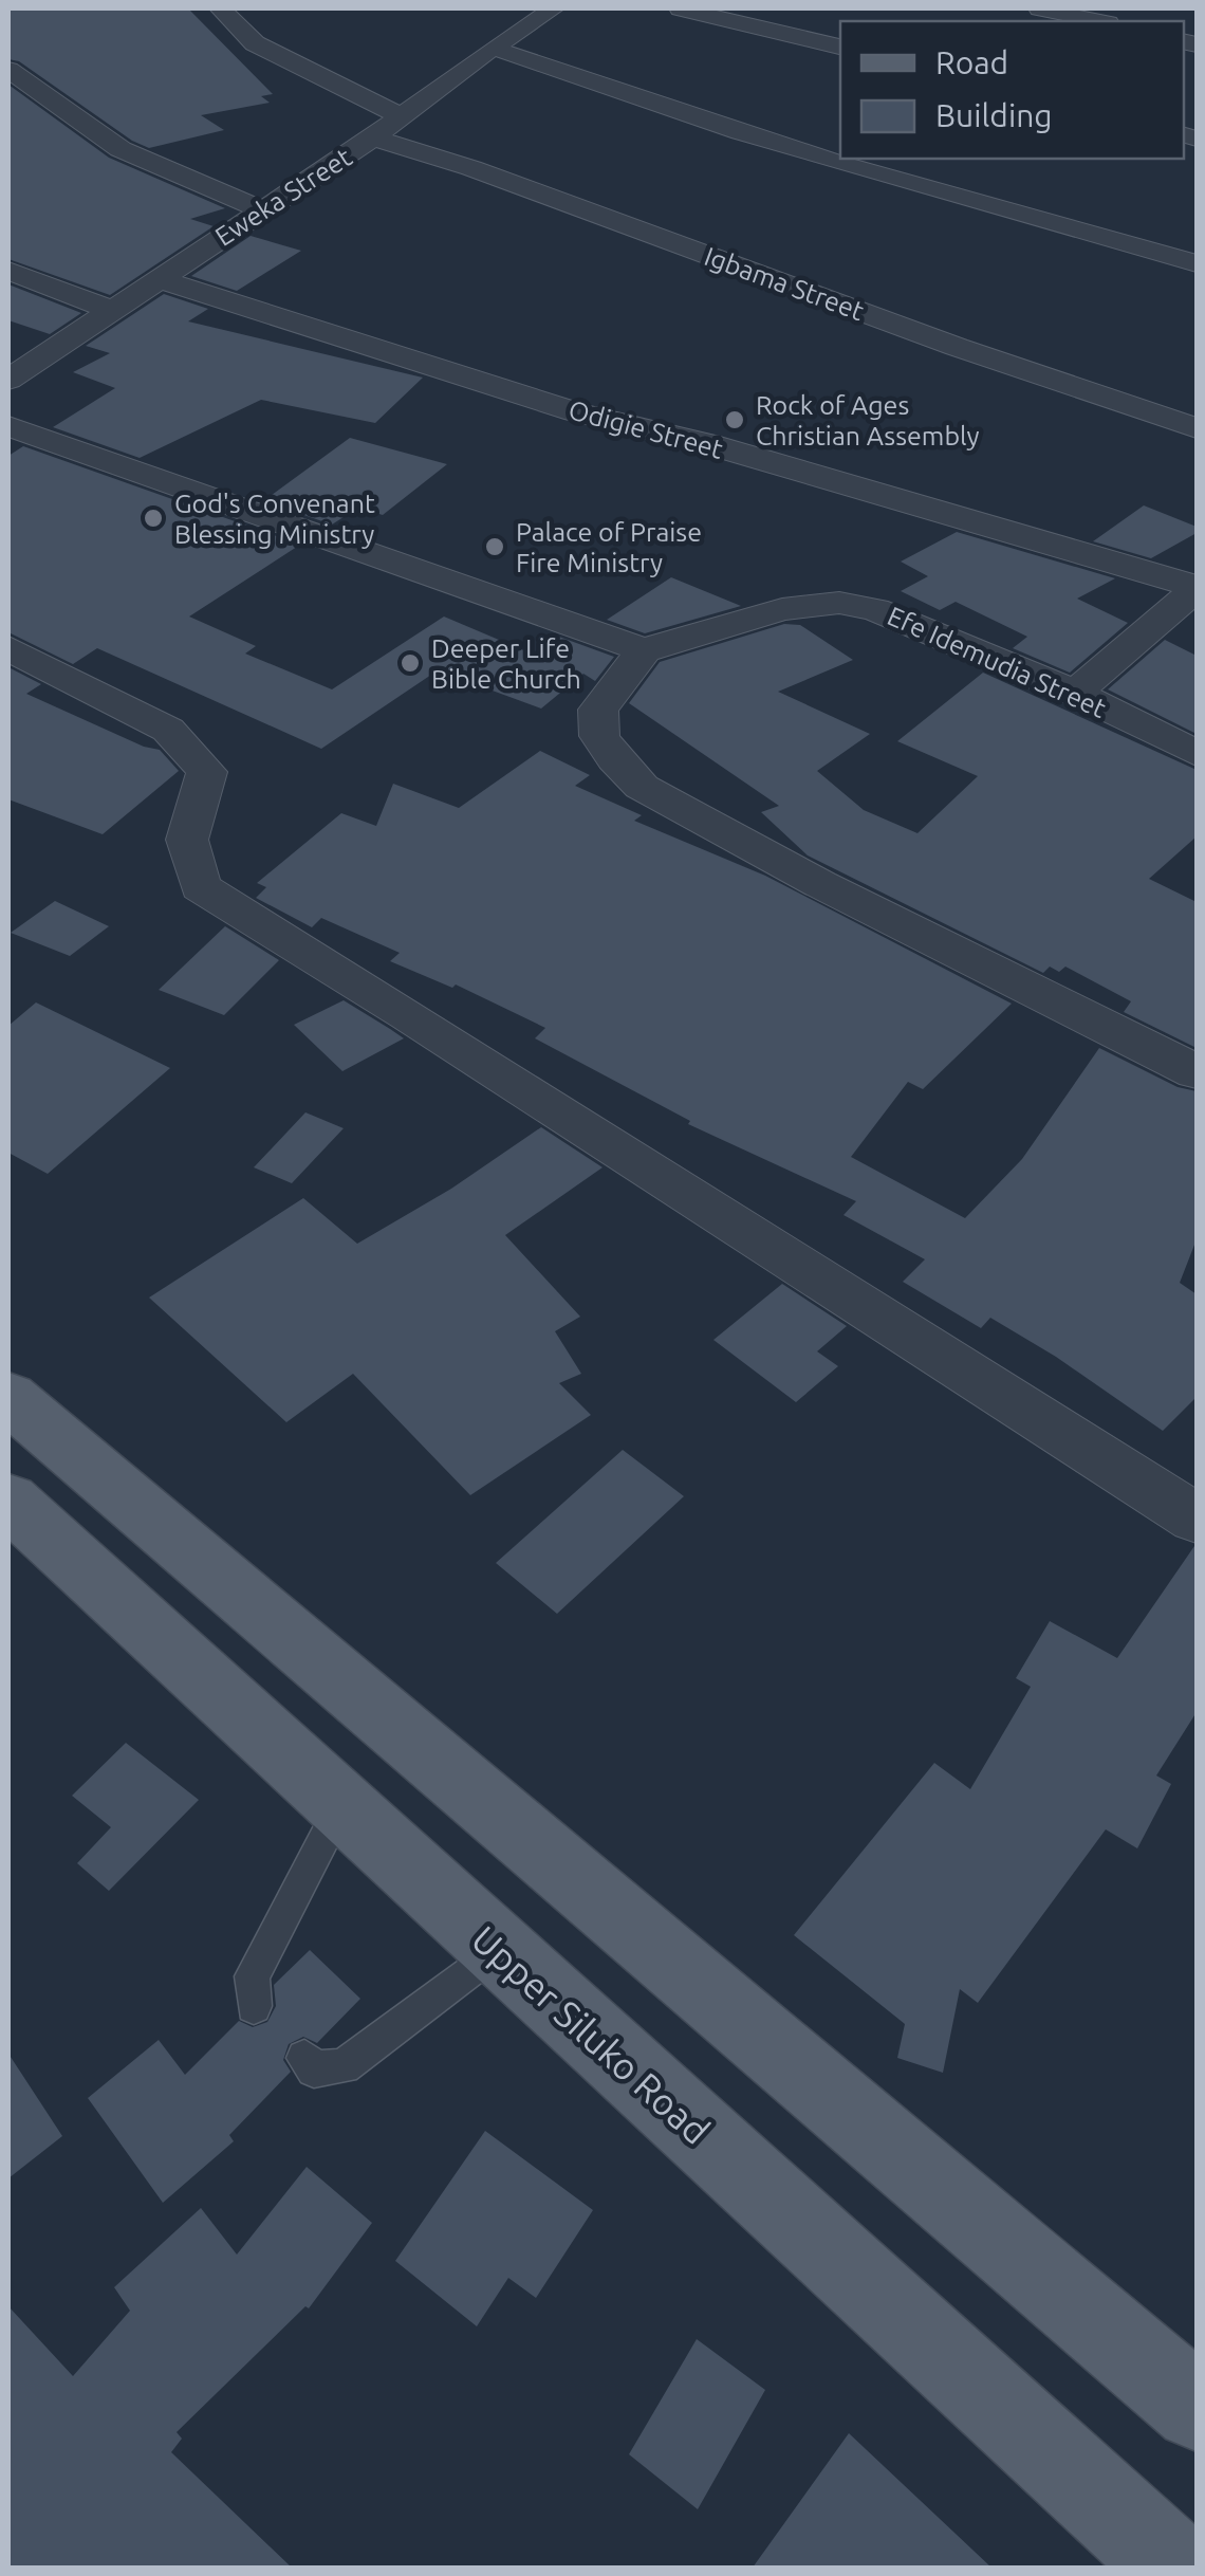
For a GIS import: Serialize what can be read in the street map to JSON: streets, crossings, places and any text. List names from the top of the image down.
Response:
{
  "streets": {
    "main road": ["Upper Siluko Road"],
    "street": [
      "Eweka Street",
      "Igbama Street",
      "Odigie Street",
      "Efe Idemudia Street"
    ]
  },
  "crossings": [
    ["Eweka Street", "Igbama Street"],
    ["Eweka Street", "Odigie Street"]
  ],
  "places": [
    "Rock of Ages Christian Assembly",
    "God's Convenant Blessing Ministry",
    "Palace of Praise Fire Ministry",
    "Deeper Life Bible Church"
  ],
  "legend": ["Road", "Building"]
}
